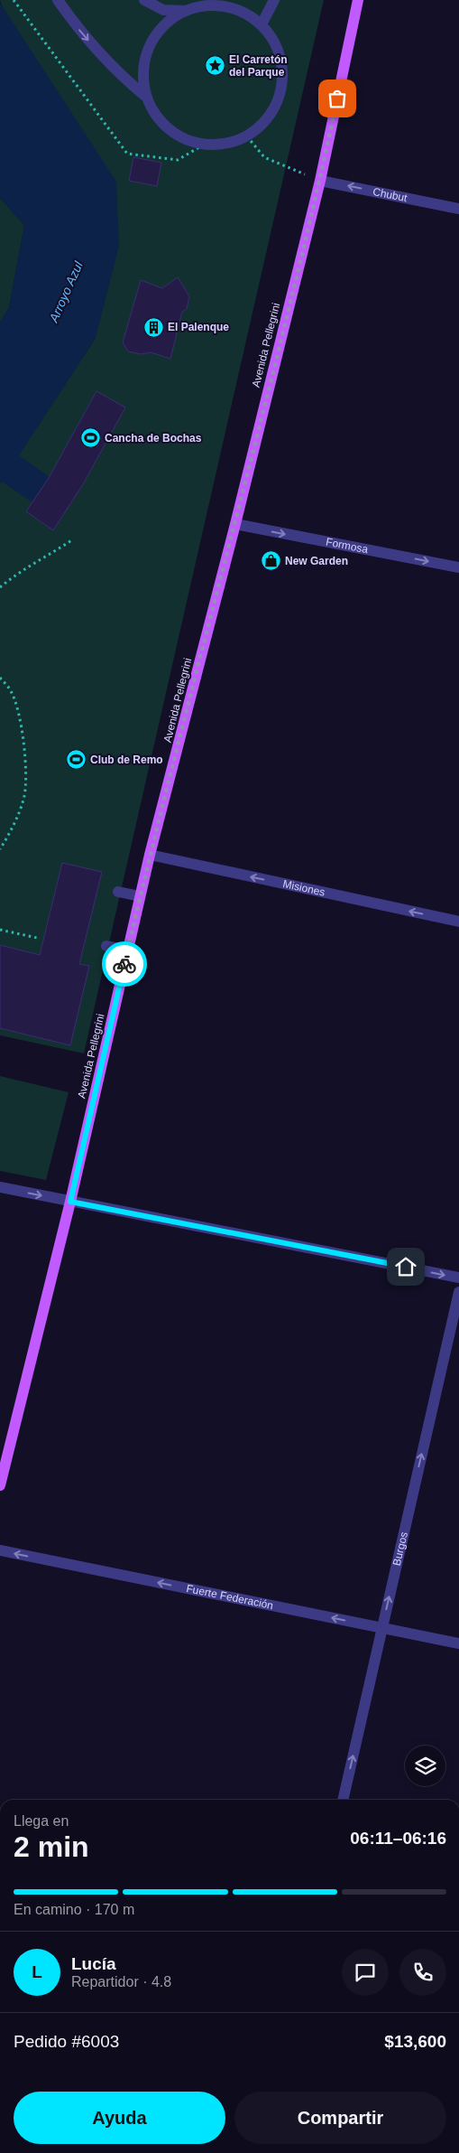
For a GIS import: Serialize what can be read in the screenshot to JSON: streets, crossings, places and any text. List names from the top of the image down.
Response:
{
  "streets": {
    "main road": ["Avenida Pellegrini"],
    "street": [
      "Chubut",
      "Formosa",
      "Misiones",
      "Burgos",
      "Fuerte Federación"
    ]
  },
  "crossings": [
    ["Chubut", "Avenida Pellegrini"],
    ["Avenida Pellegrini", "Formosa"],
    ["Avenida Pellegrini", "Misiones"],
    ["Burgos", "Fuerte Federación"]
  ],
  "one_way": [
    "Chubut",
    "Formosa",
    "Misiones",
    "Burgos",
    "Fuerte Federación"
  ],
  "water": ["Arroyo Azul"],
  "places": {
    "place": ["El Carretón del Parque"],
    "building": ["El Palenque"],
    "sports": ["Cancha de Bochas", "Club de Remo"],
    "shop": ["New Garden"]
  },
  "page": {
    "heading": ["2 min", "Llega en", "06:11–06:16"],
    "panel": [
      "Lucía",
      "Repartidor · 4.8",
      "Pedido #6003",
      "$13,600"
    ],
    "bar": "En camino · 170 m",
    "round": "L",
    "buttons": ["Ayuda", "Compartir"]
  }
}
